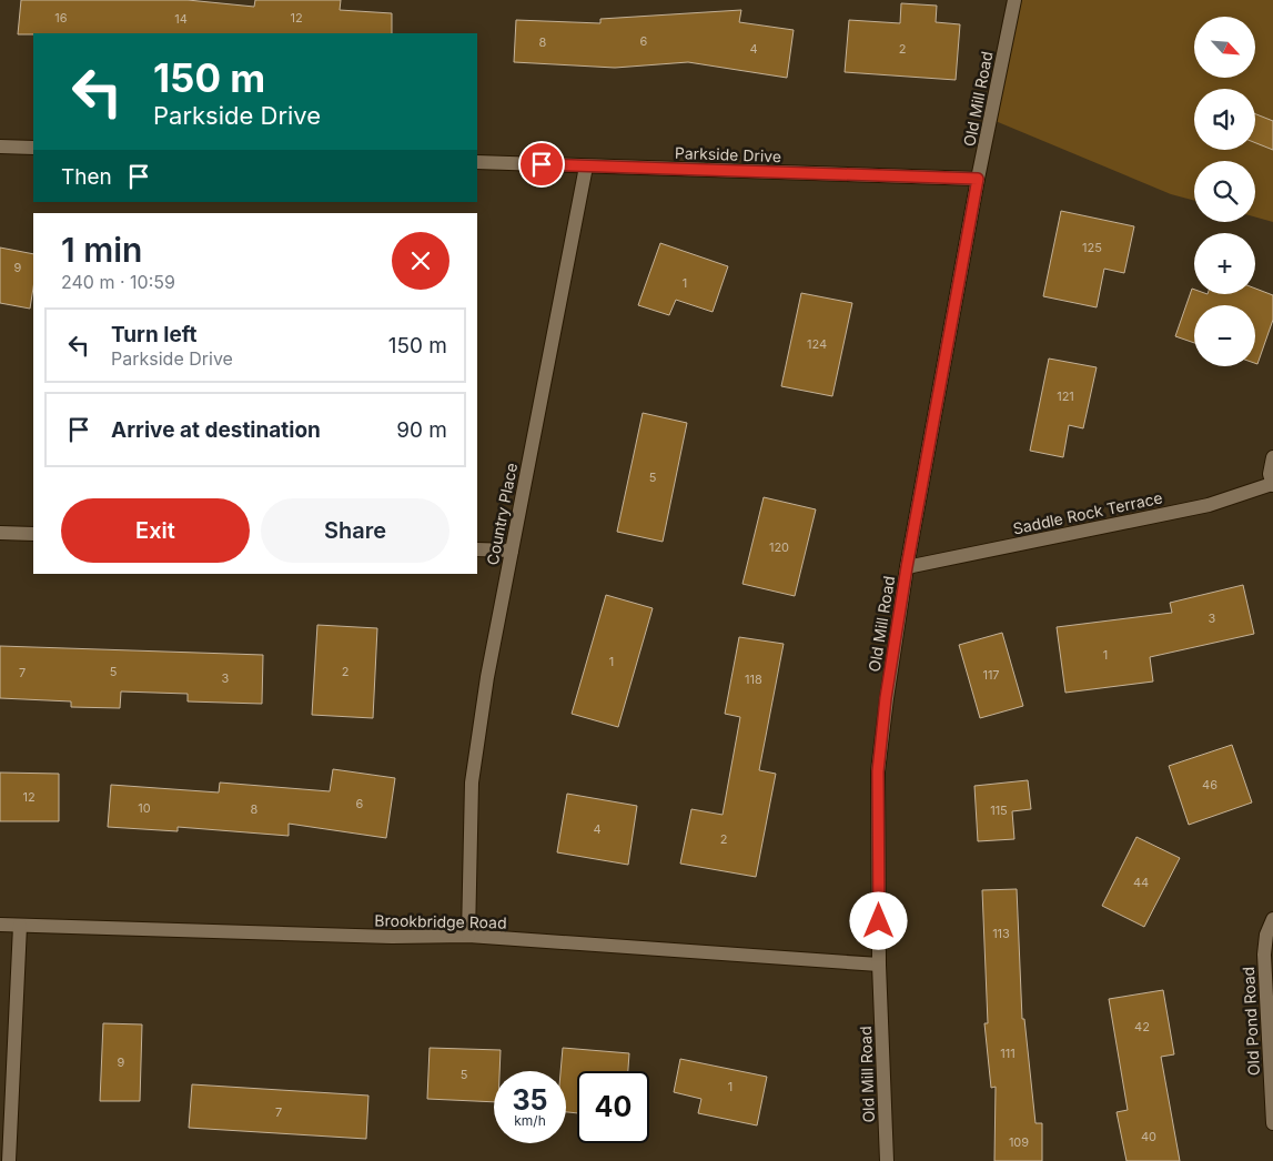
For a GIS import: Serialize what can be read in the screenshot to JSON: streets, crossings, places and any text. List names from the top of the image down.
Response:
{
  "streets": {
    "street": [
      "Old Mill Road",
      "Parkside Drive",
      "Saddle Rock Terrace",
      "Country Place",
      "Brookbridge Road",
      "Old Pond Road"
    ]
  },
  "crossings": [
    ["Old Mill Road", "Parkside Drive"],
    ["Old Mill Road", "Saddle Rock Terrace"],
    ["Old Mill Road", "Brookbridge Road"],
    ["Parkside Drive", "Country Place"],
    ["Country Place", "Brookbridge Road"]
  ],
  "house_numbers": [
    "16",
    "12",
    "14",
    "6",
    "8",
    "4",
    "2",
    "125",
    "9",
    "1",
    "124",
    "121",
    "5",
    "120",
    "3",
    "1",
    "1",
    "5",
    "2",
    "7",
    "117",
    "3",
    "118",
    "46",
    "12",
    "6",
    "10",
    "8",
    "115",
    "4",
    "2",
    "44",
    "113",
    "42",
    "111",
    "9",
    "5",
    "1",
    "7",
    "40",
    "109"
  ],
  "north": "bottom right",
  "page": {
    "map_buttons": ["+", "−"],
    "turn": ["150 m", "Parkside Drive"],
    "then": "Then",
    "heading": ["1 min", "240 m · 10:59"],
    "list": [
      {
        "name": "Turn left",
        "note": "Parkside Drive",
        "value": "150 m"
      },
      {
        "name": "Arrive at destination",
        "value": "90 m"
      }
    ],
    "buttons": ["Exit", "Share"],
    "speed": "35 km/h",
    "limit": "40"
  }
}
